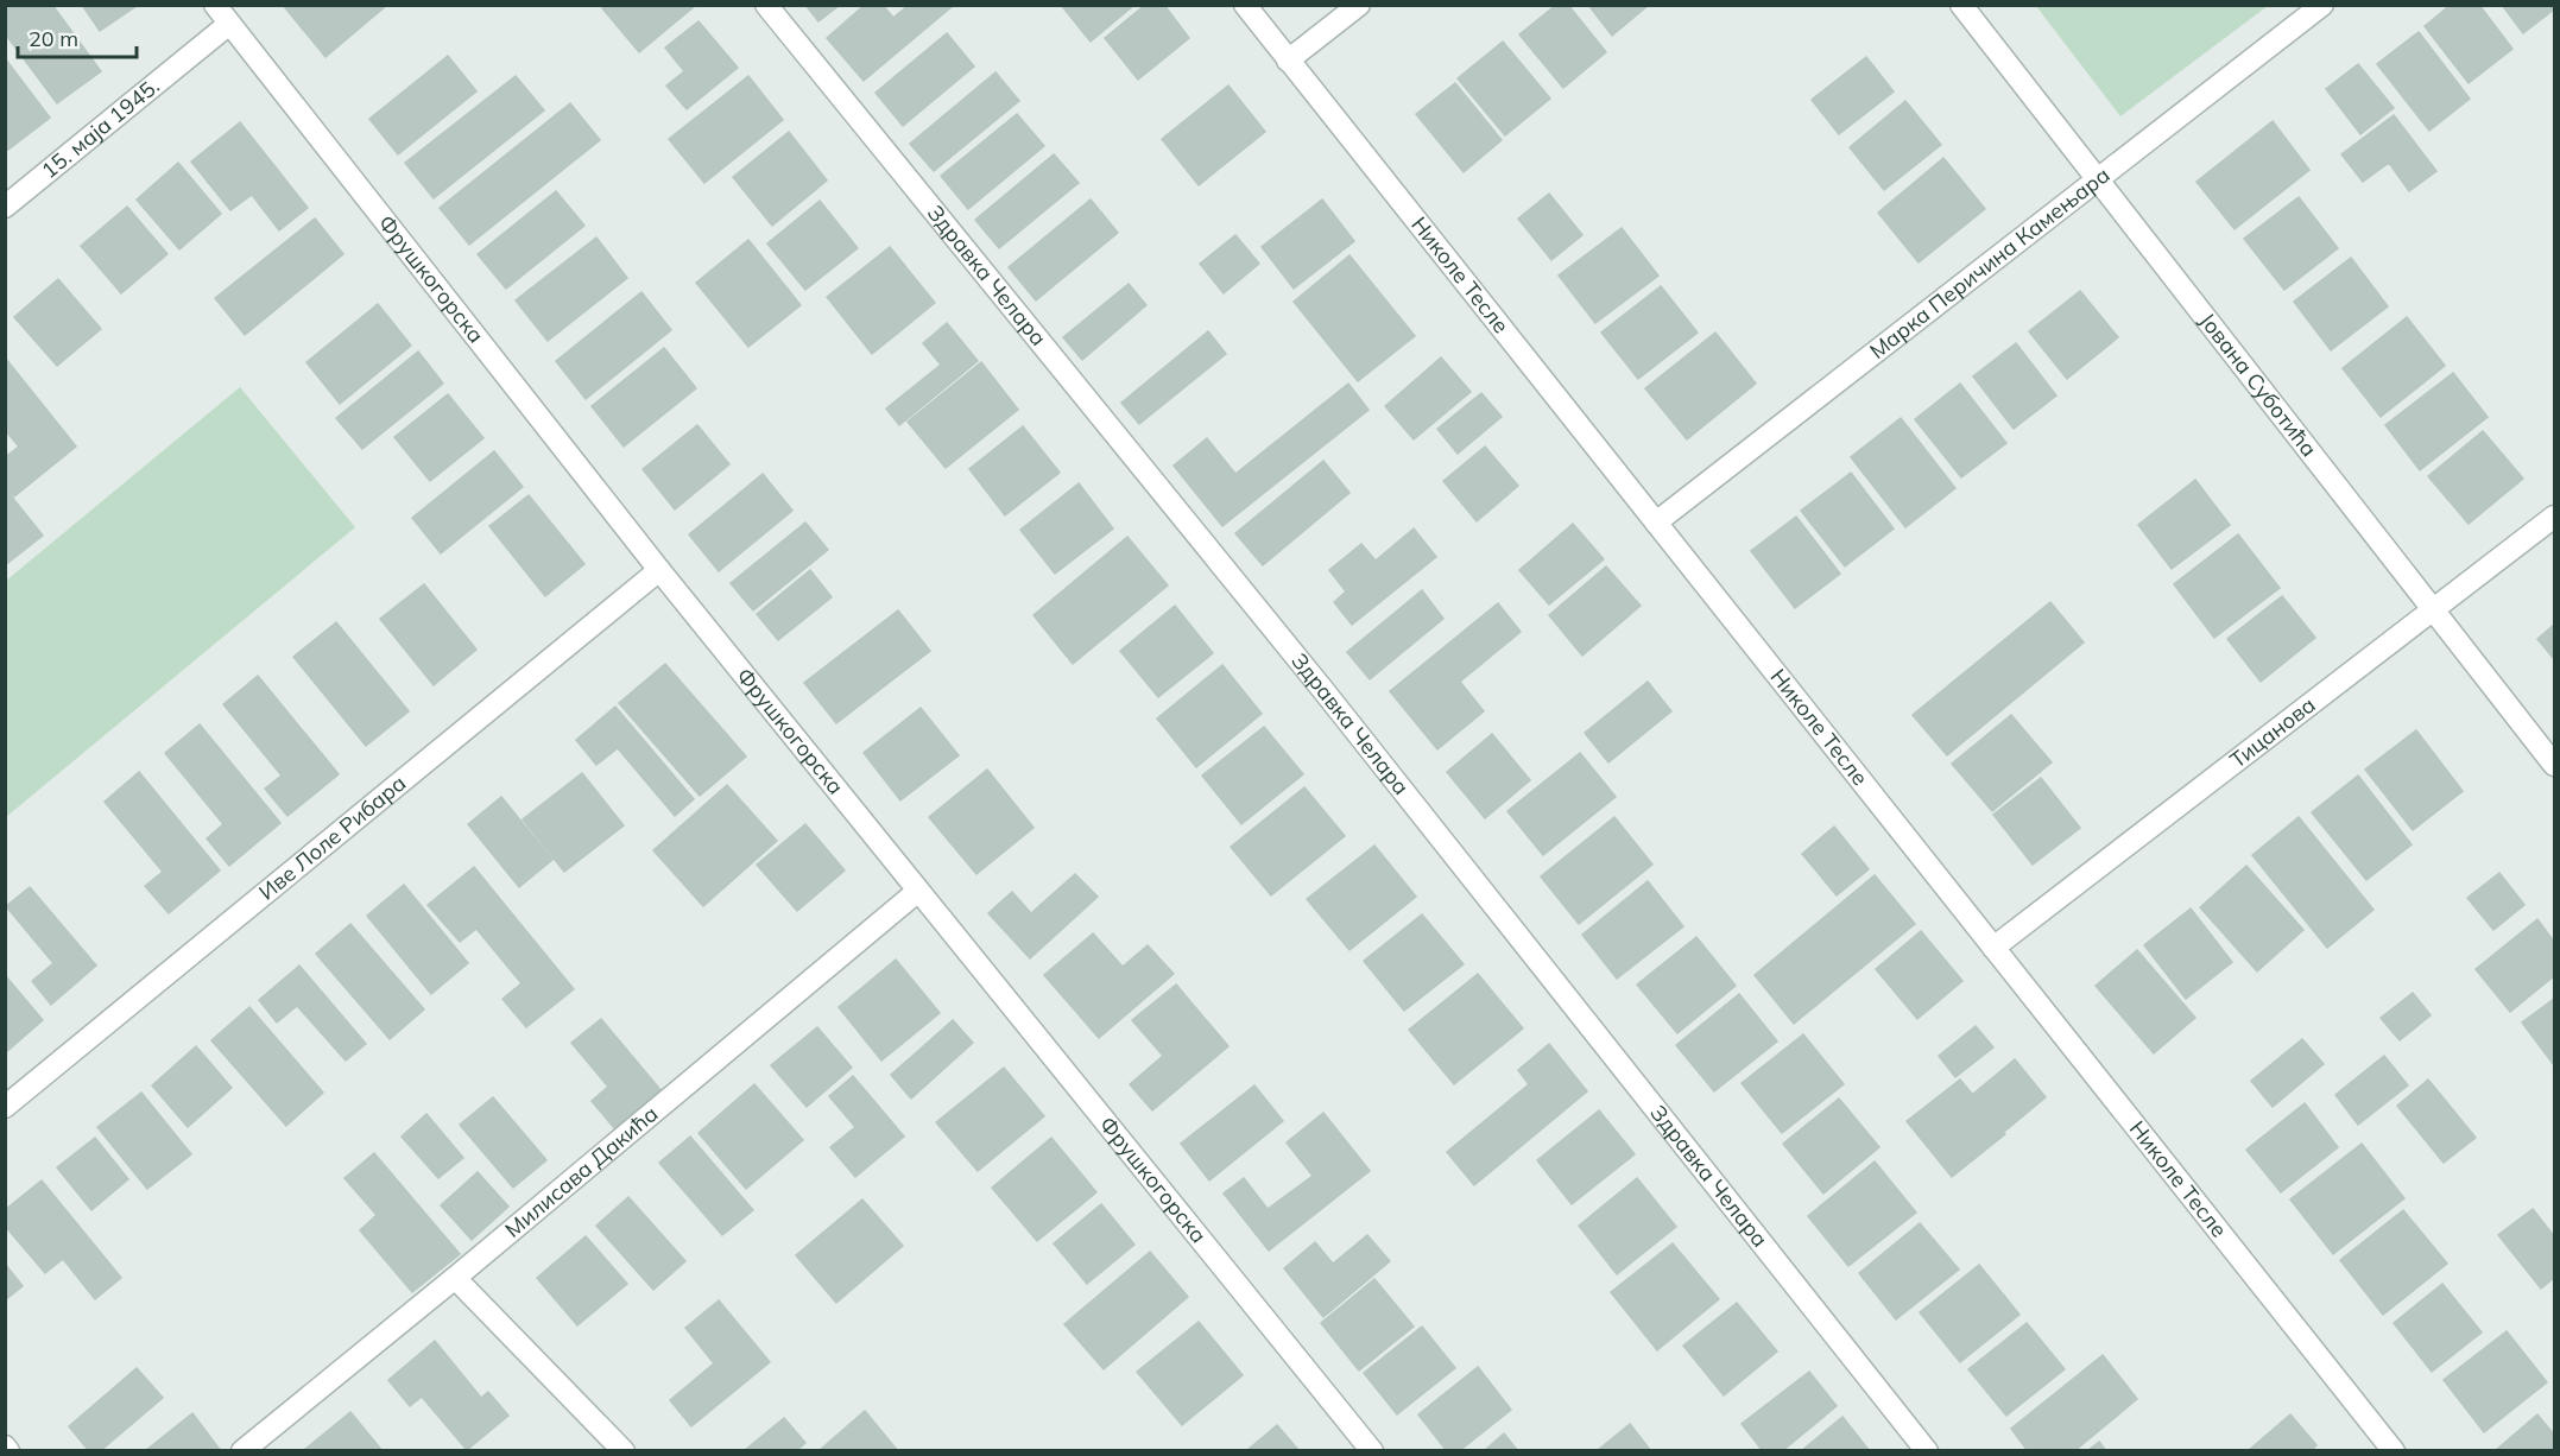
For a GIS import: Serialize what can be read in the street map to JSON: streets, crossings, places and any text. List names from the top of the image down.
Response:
{
  "streets": {
    "street": [
      "15. маја 1945.",
      "Марка Перичина Камењара",
      "Николе Тесле",
      "Здравка Челара",
      "Фрушкогорска",
      "Јована Суботића",
      "Тицанова",
      "Иве Лоле Рибара",
      "Милисава Дакића"
    ]
  },
  "crossings": [
    ["15. маја 1945.", "Фрушкогорска"],
    ["Марка Перичина Камењара", "Николе Тесле"],
    ["Марка Перичина Камењара", "Јована Суботића"],
    ["Николе Тесле", "Тицанова"],
    ["Фрушкогорска", "Иве Лоле Рибара"],
    ["Фрушкогорска", "Милисава Дакића"],
    ["Јована Суботића", "Тицанова"]
  ],
  "scale_bar": "20 m"
}
